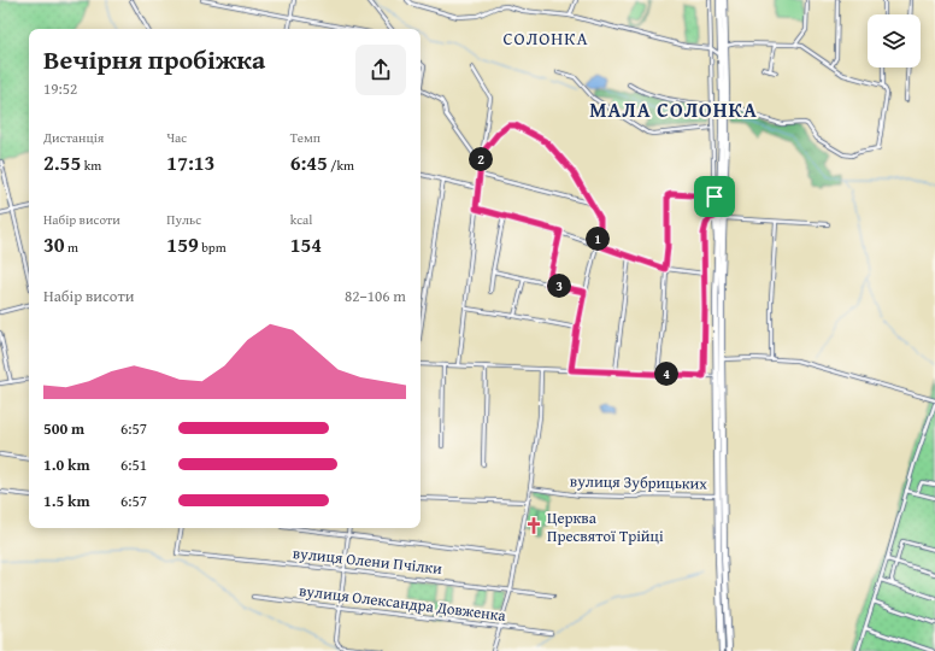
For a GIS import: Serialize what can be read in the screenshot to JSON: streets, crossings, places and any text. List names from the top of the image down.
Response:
{
  "streets": {
    "street": ["вулиця Зубрицьких", "вулиця Олени Пчілки", "вулиця Олександра Довженка"]
  },
  "districts": ["СОЛОНКА", "МАЛА СОЛОНКА"],
  "places": {
    "church": ["Церква Пресвятої Трійці"]
  },
  "page": {
    "heading": ["Вечірня пробіжка", "19:52"],
    "stats": [
      ["Дистанція", "2.55 km"],
      ["Час", "17:13"],
      ["Темп", "6:45 /km"],
      ["Набір висоти", "30 m"],
      ["Пульс", "159 bpm"],
      ["kcal", "154"]
    ],
    "pins": [
      "2",
      "1",
      "3",
      "4"
    ],
    "chart": ["Набір висоти", "82–106 m"],
    "list": [
      {
        "name": "500 m",
        "note": "6:57"
      },
      {
        "name": "1.0 km",
        "note": "6:51"
      },
      {
        "name": "1.5 km",
        "note": "6:57"
      }
    ]
  }
}
